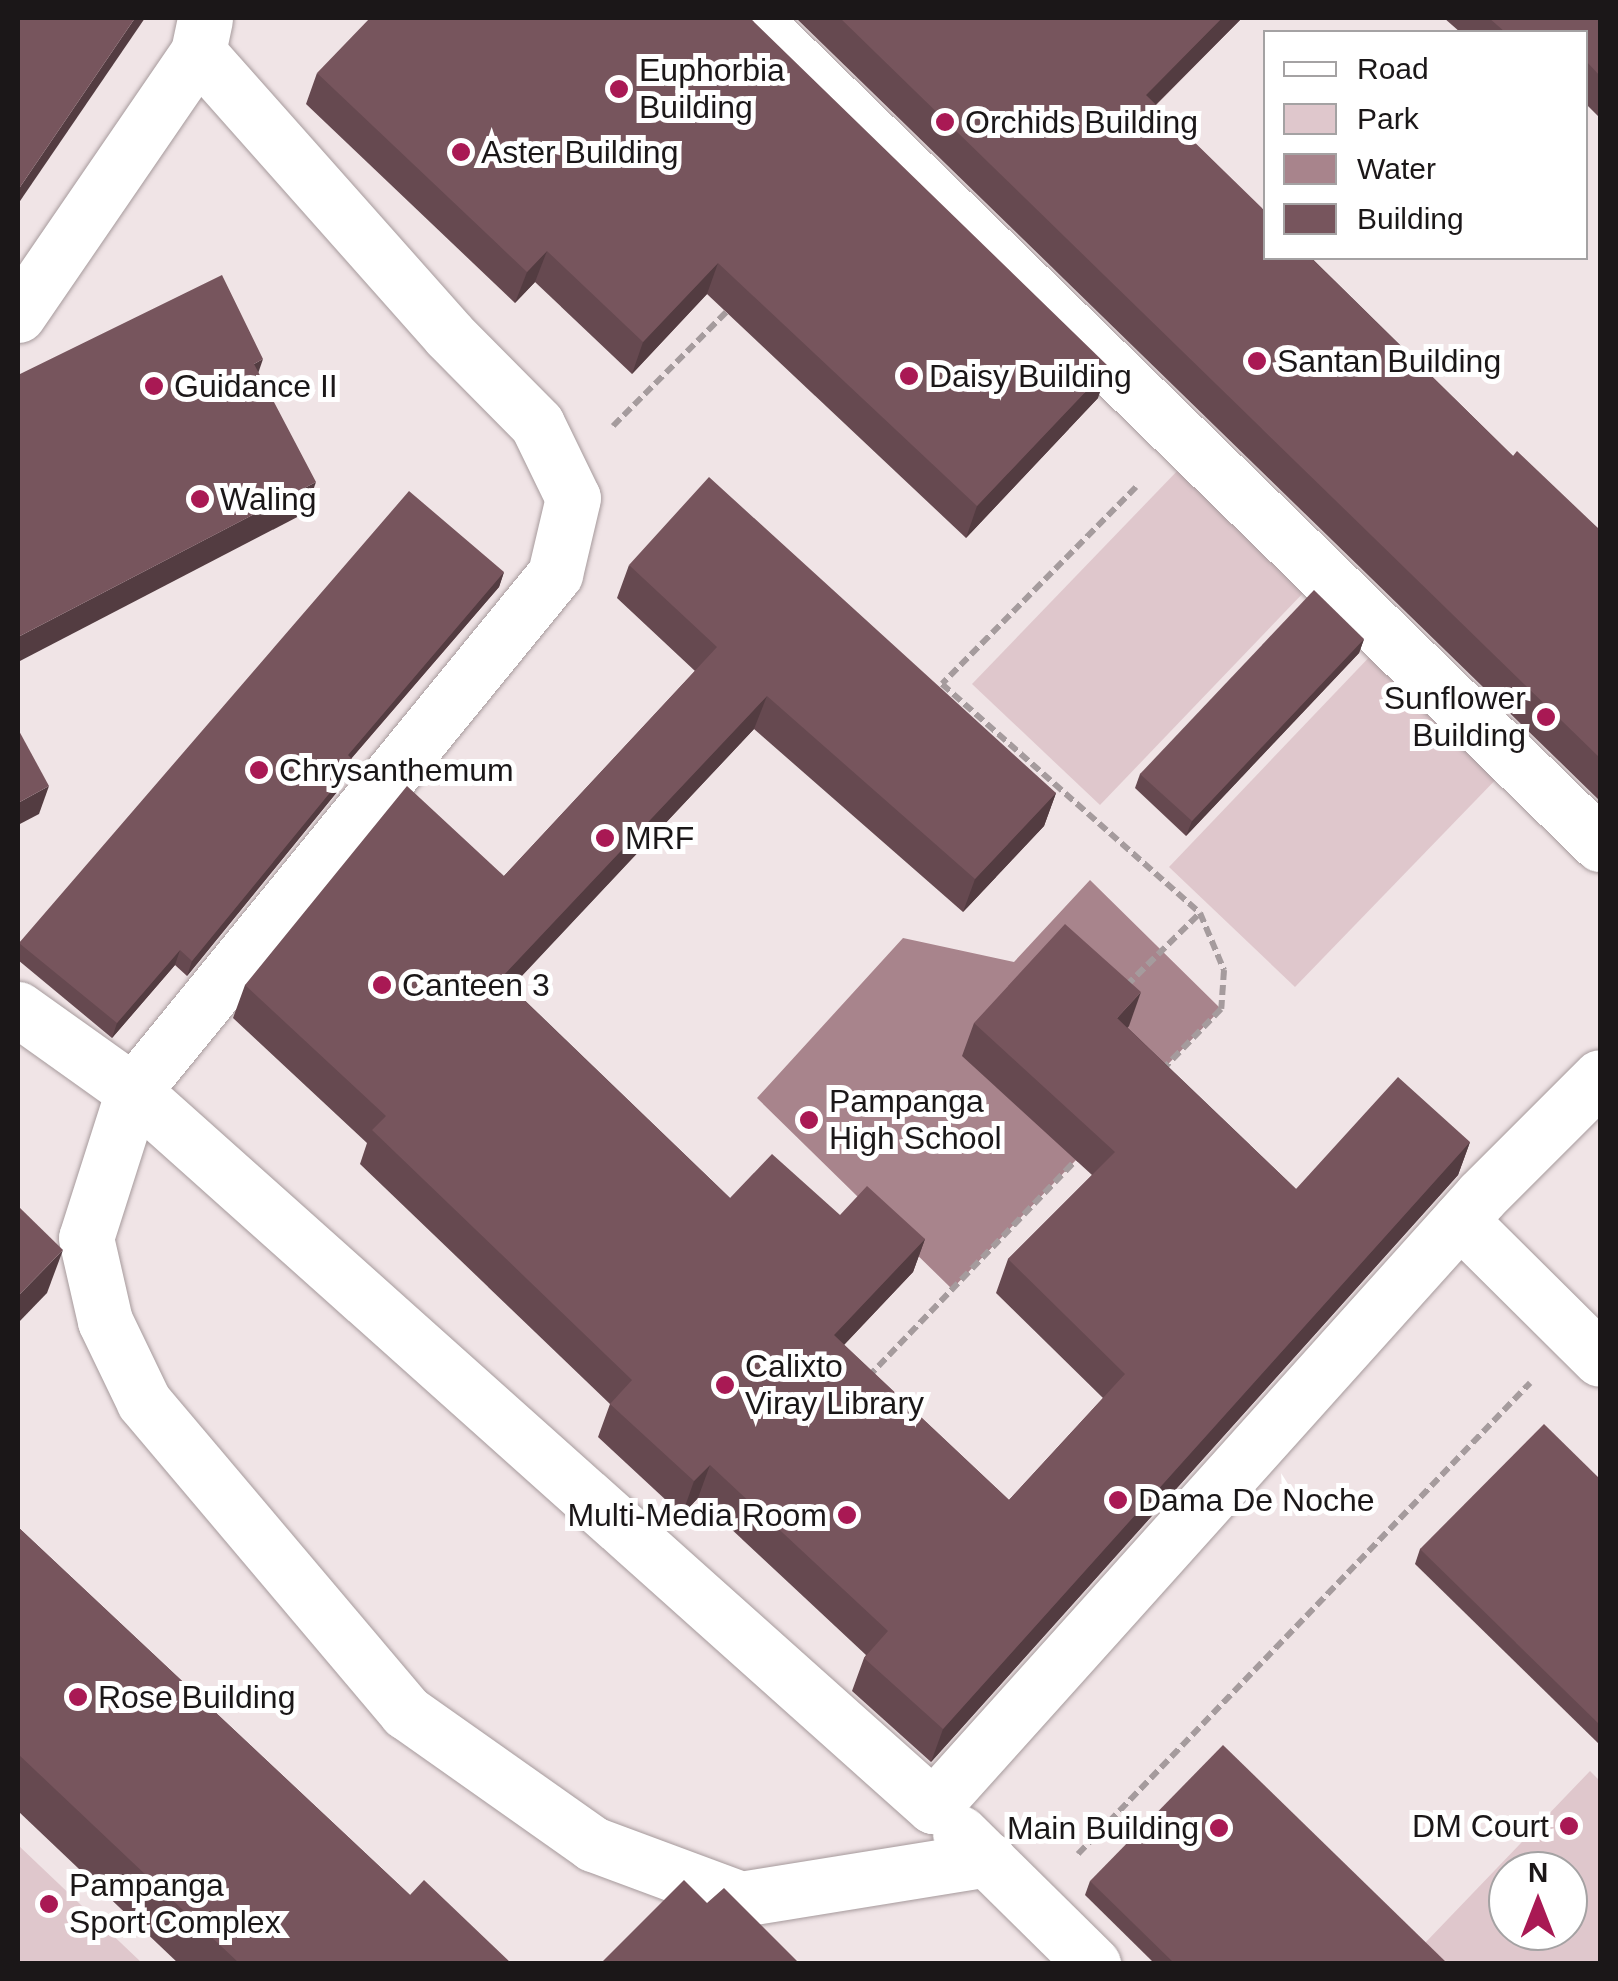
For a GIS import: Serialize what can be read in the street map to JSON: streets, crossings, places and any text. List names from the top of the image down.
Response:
{
  "places": [
    "Euphorbia Building",
    "Orchids Building",
    "Aster Building",
    "Santan Building",
    "Daisy Building",
    "Guidance II",
    "Waling",
    "Sunflower Building",
    "Chrysanthemum",
    "MRF",
    "Canteen 3",
    "Pampanga High School",
    "Calixto Viray Library",
    "Dama De Noche",
    "Multi-Media Room",
    "Rose Building",
    "DM Court",
    "Main Building",
    "Pampanga Sport Complex"
  ],
  "legend": [
    "Road",
    "Park",
    "Water",
    "Building"
  ],
  "north": "top"
}
